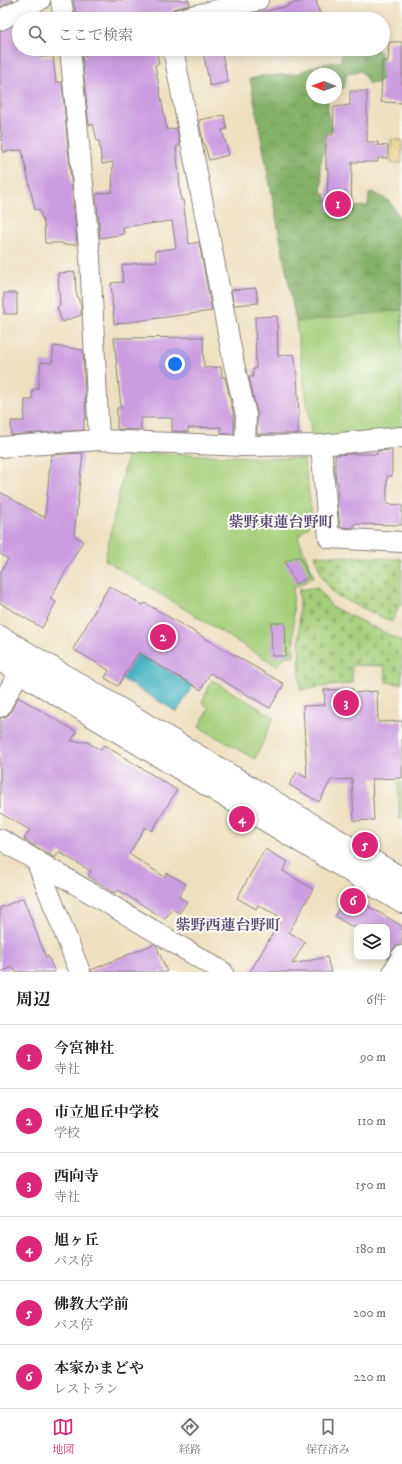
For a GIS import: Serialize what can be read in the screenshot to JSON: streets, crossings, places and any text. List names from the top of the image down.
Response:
{
  "districts": ["紫野東蓮台野町", "紫野西蓮台野町"],
  "north": "left",
  "page": {
    "search": "ここで検索",
    "pins": [
      "1",
      "2",
      "3",
      "4",
      "5",
      "6"
    ],
    "heading": ["周辺", "6件"],
    "list": [
      {
        "mark": "1",
        "name": "今宮神社",
        "note": "寺社",
        "value": "90 m"
      },
      {
        "mark": "2",
        "name": "市立旭丘中学校",
        "note": "学校",
        "value": "110 m"
      },
      {
        "mark": "3",
        "name": "西向寺",
        "note": "寺社",
        "value": "150 m"
      },
      {
        "mark": "4",
        "name": "旭ヶ丘",
        "note": "バス停",
        "value": "180 m"
      },
      {
        "mark": "5",
        "name": "佛教大学前",
        "note": "バス停",
        "value": "200 m"
      },
      {
        "mark": "6",
        "name": "本家かまどや",
        "note": "レストラン",
        "value": "220 m"
      }
    ],
    "nav": ["地図", "経路", "保存済み"]
  }
}
